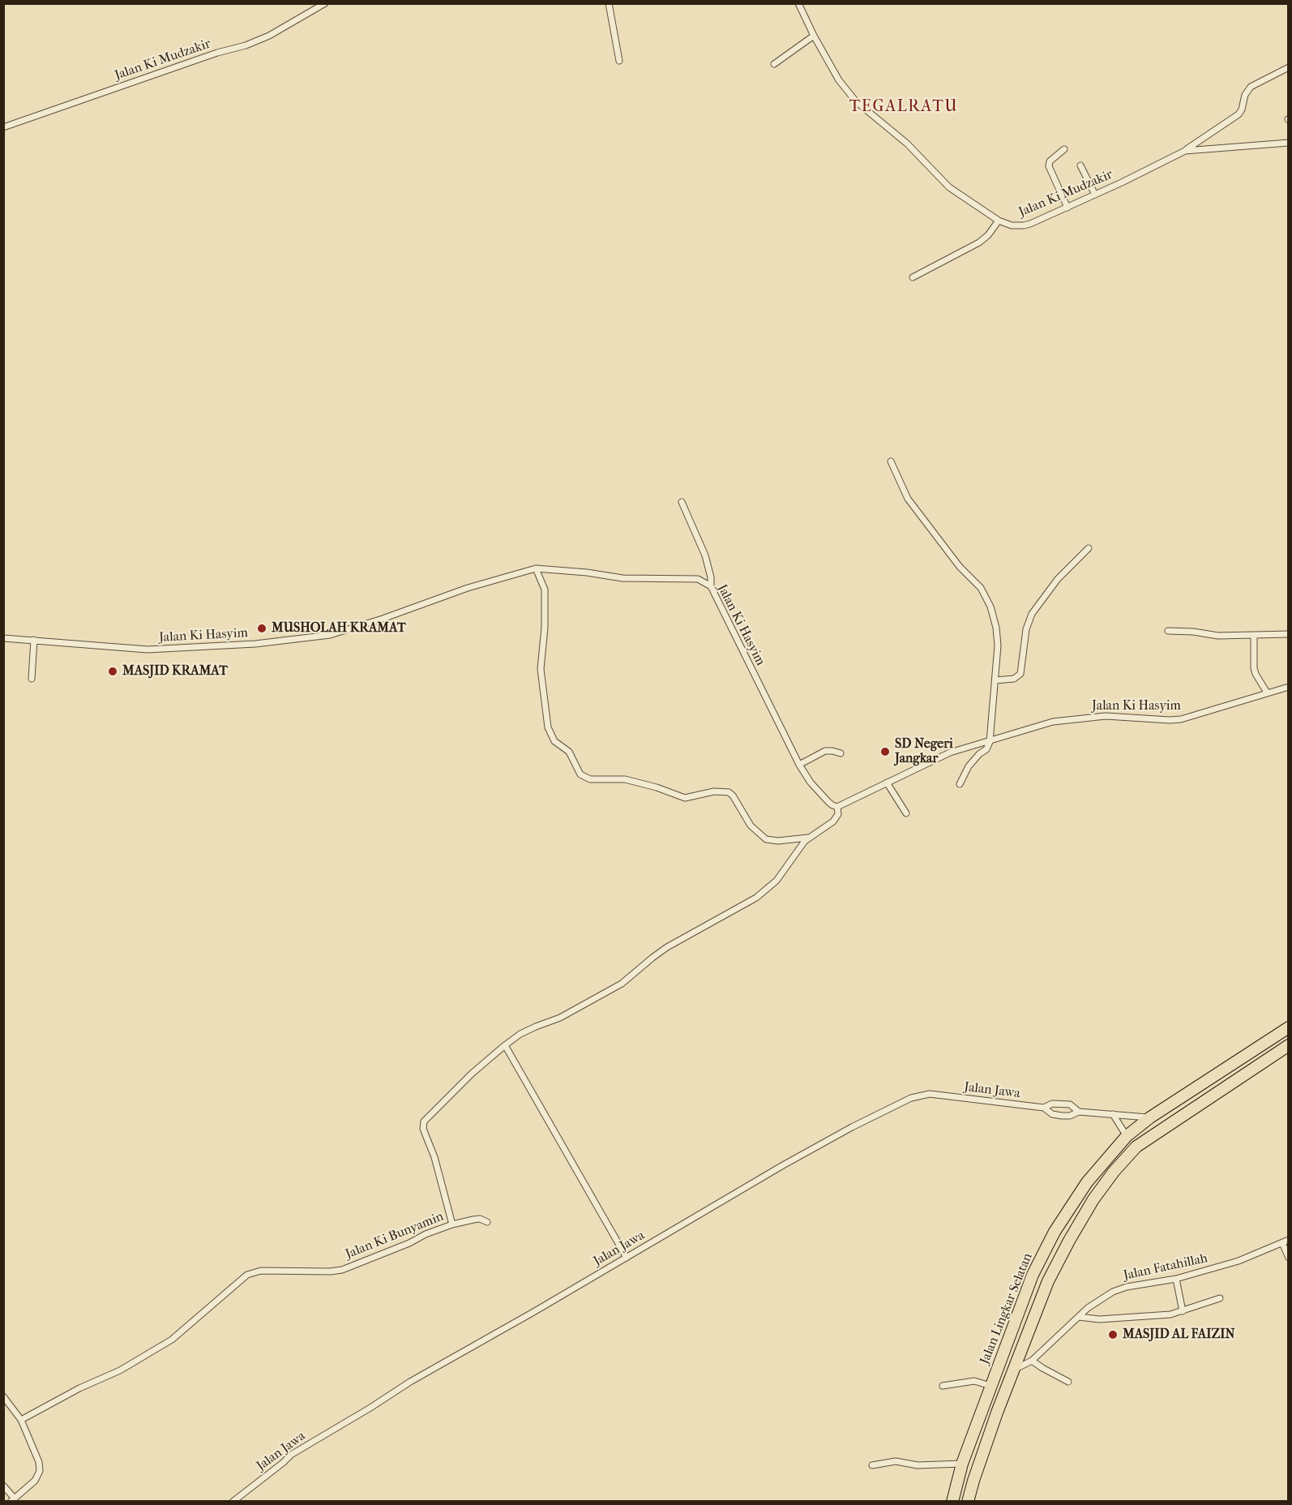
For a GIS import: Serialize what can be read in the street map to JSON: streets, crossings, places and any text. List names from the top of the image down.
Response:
{
  "streets": {
    "highway": ["Jalan Lingkar Selatan"],
    "street": [
      "Jalan Ki Mudzakir",
      "Jalan Ki Hasyim",
      "Jalan Jawa",
      "Jalan Ki Bunyamin",
      "Jalan Fatahillah"
    ]
  },
  "crossings": [
    ["Jalan Jawa", "Jalan Lingkar Selatan"]
  ],
  "districts": ["TEGALRATU"],
  "places": [
    "MUSHOLAH KRAMAT",
    "MASJID KRAMAT",
    "SD Negeri Jangkar",
    "MASJID AL FAIZIN"
  ]
}
